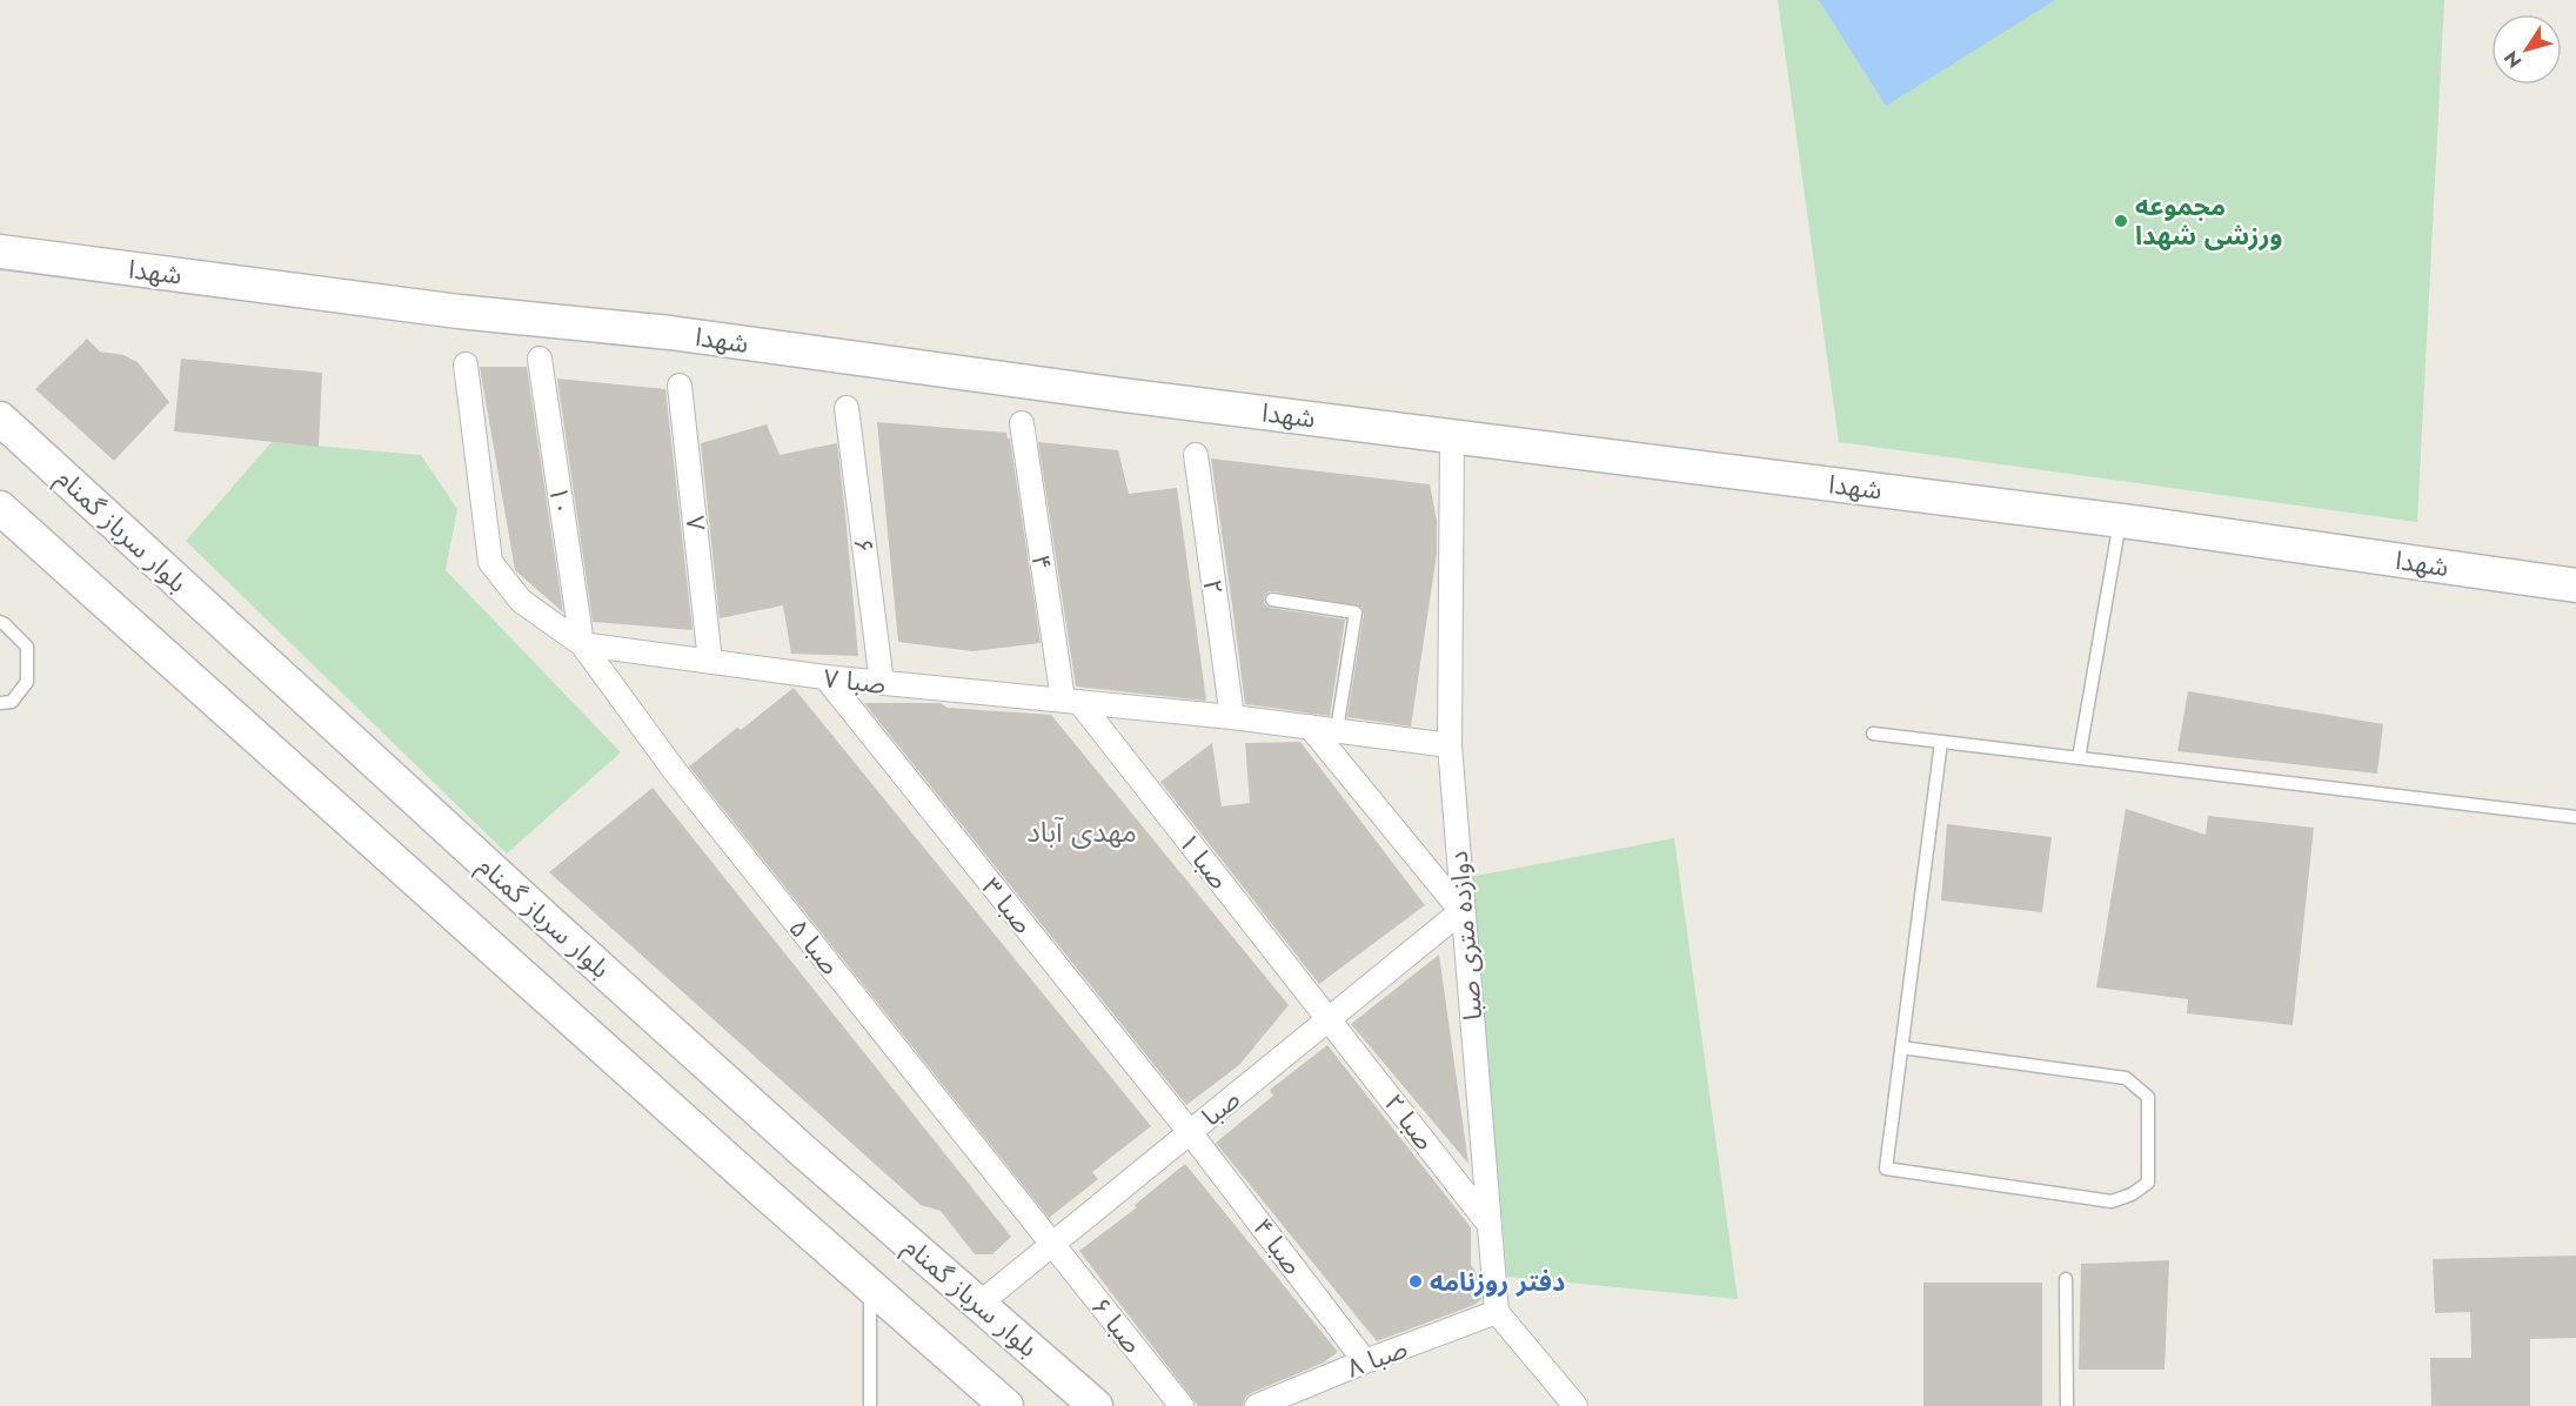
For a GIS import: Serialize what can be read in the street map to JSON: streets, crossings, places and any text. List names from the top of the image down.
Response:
{
  "streets": {
    "main road": ["شهدا", "بلوار سرباز گمنام"],
    "street": [
      "۱۰",
      "۸",
      "۶",
      "۴",
      "۲",
      "صبا ۷",
      "صبا ۱",
      "صبا ۳",
      "دوازده متری صبا",
      "صبا ۵",
      "صبا",
      "صبا ۲",
      "صبا ۴",
      "صبا ۶",
      "صبا ۸"
    ]
  },
  "crossings": [
    ["شهدا", "دوازده متری صبا"],
    ["۱۰", "صبا ۷"],
    ["۱۰", "صبا ۵"],
    ["۸", "صبا ۷"],
    ["بلوار سرباز گمنام", "صبا"],
    ["۶", "صبا ۷"],
    ["۴", "صبا ۷"],
    ["۴", "صبا ۱"],
    ["۲", "صبا ۷"],
    ["صبا ۷", "صبا ۱"],
    ["صبا ۷", "صبا ۳"],
    ["صبا ۷", "دوازده متری صبا"],
    ["صبا ۷", "صبا ۵"],
    ["صبا ۱", "صبا"],
    ["صبا ۱", "صبا ۲"],
    ["صبا ۳", "صبا"],
    ["صبا ۳", "صبا ۴"],
    ["دوازده متری صبا", "صبا"],
    ["دوازده متری صبا", "صبا ۲"],
    ["دوازده متری صبا", "صبا ۸"],
    ["صبا ۵", "صبا"],
    ["صبا ۵", "صبا ۶"],
    ["صبا", "صبا ۲"],
    ["صبا", "صبا ۴"],
    ["صبا", "صبا ۶"],
    ["صبا ۴", "صبا ۸"]
  ],
  "districts": ["مهدی آباد"],
  "places": ["مجموعه ورزشی شهدا", "دفتر روزنامه"],
  "north": "bottom left"
}
